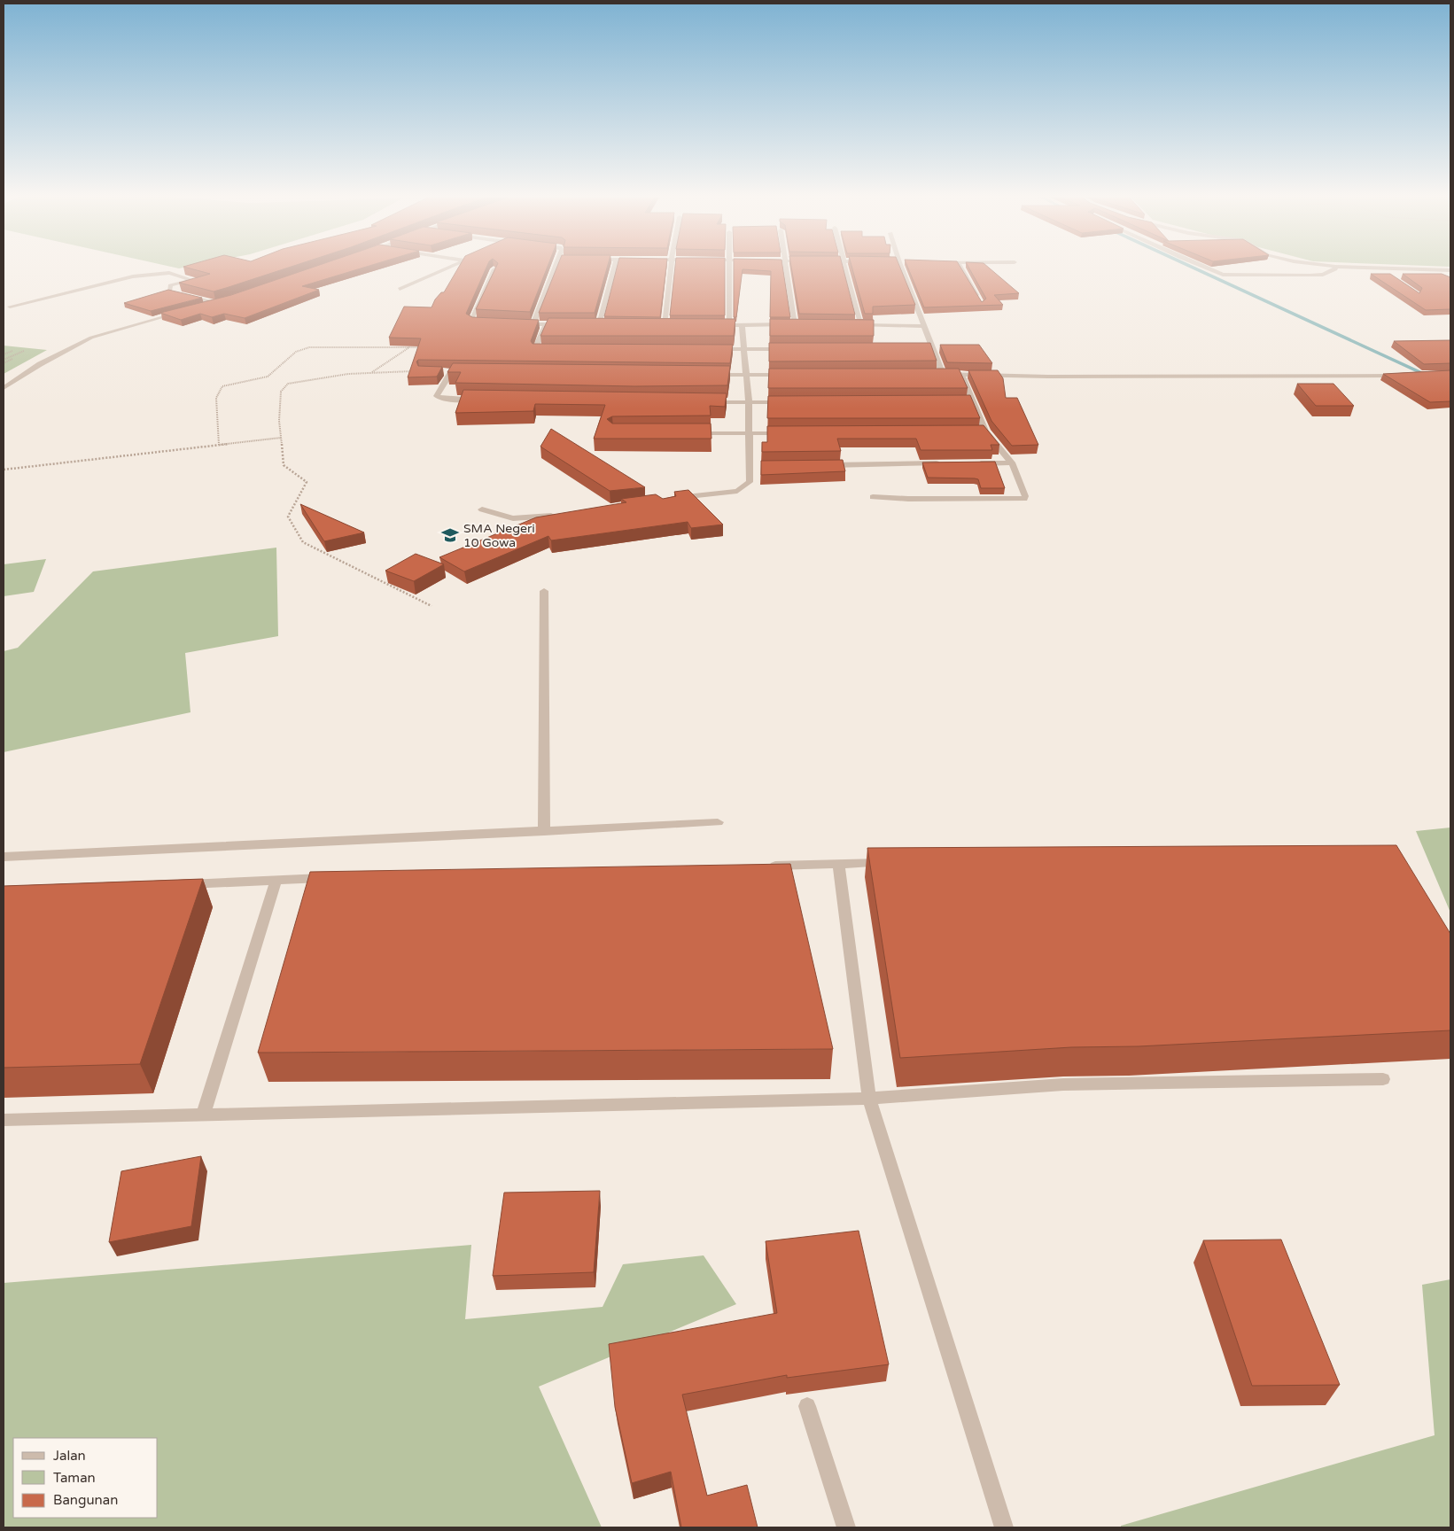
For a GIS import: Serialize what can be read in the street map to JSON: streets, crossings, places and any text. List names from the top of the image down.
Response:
{
  "places": {
    "school or university": ["SMA Negeri 10 Gowa"]
  },
  "legend": ["Jalan", "Taman", "Bangunan"]
}
